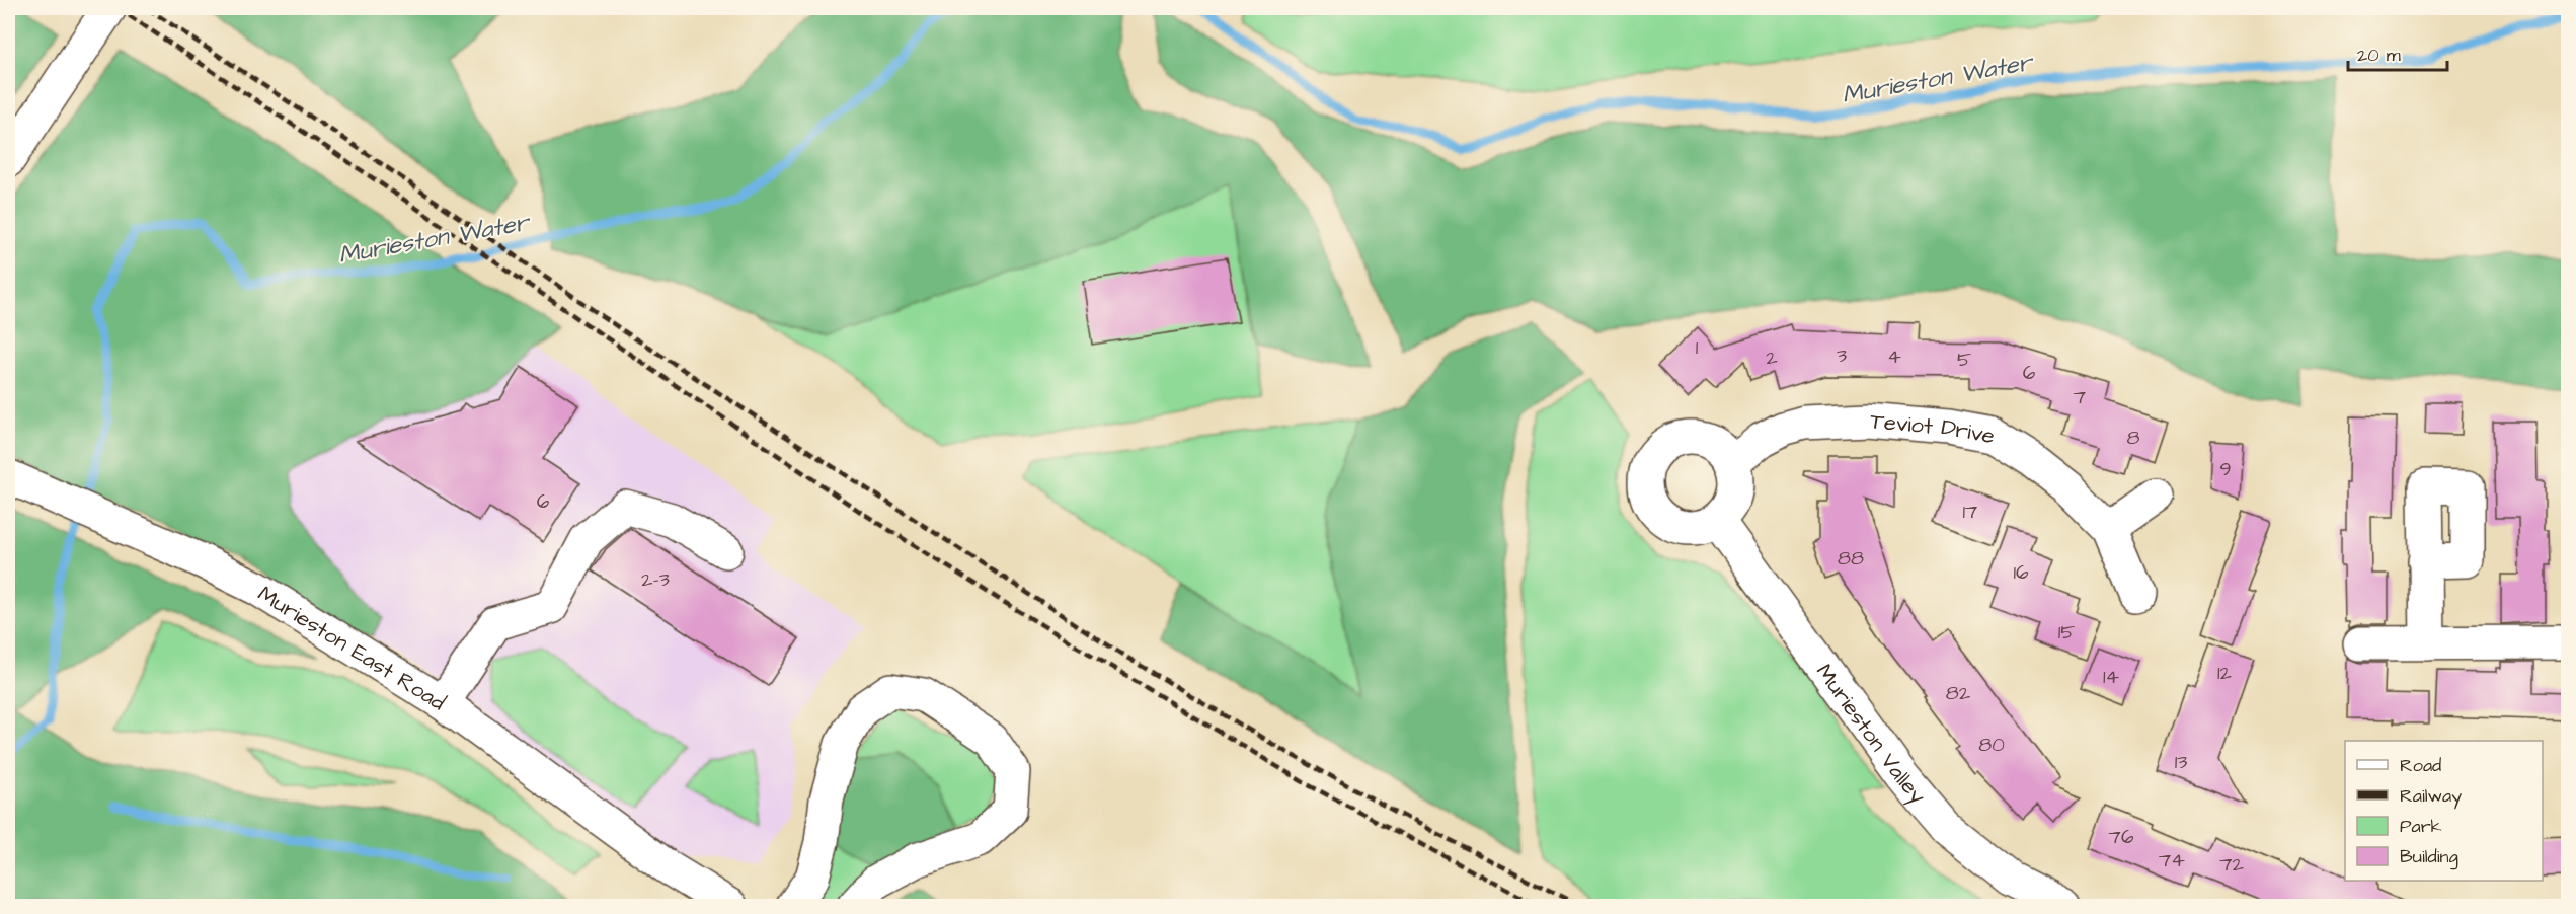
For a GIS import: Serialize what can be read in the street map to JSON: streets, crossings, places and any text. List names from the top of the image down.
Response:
{
  "streets": {
    "street": ["Teviot Drive", "Murieston East Road", "Murieston Valley"]
  },
  "crossings": [
    ["Teviot Drive", "Murieston Valley"]
  ],
  "water": ["Murieston Water"],
  "house_numbers": [
    "1",
    "3",
    "4",
    "2",
    "5",
    "6",
    "7",
    "8",
    "9",
    "6",
    "17",
    "88",
    "16",
    "2-3",
    "15",
    "12",
    "14",
    "82",
    "80",
    "13",
    "76",
    "74",
    "72"
  ],
  "legend": [
    "Road",
    "Railway",
    "Park",
    "Building"
  ],
  "scale_bar": "20 m"
}
